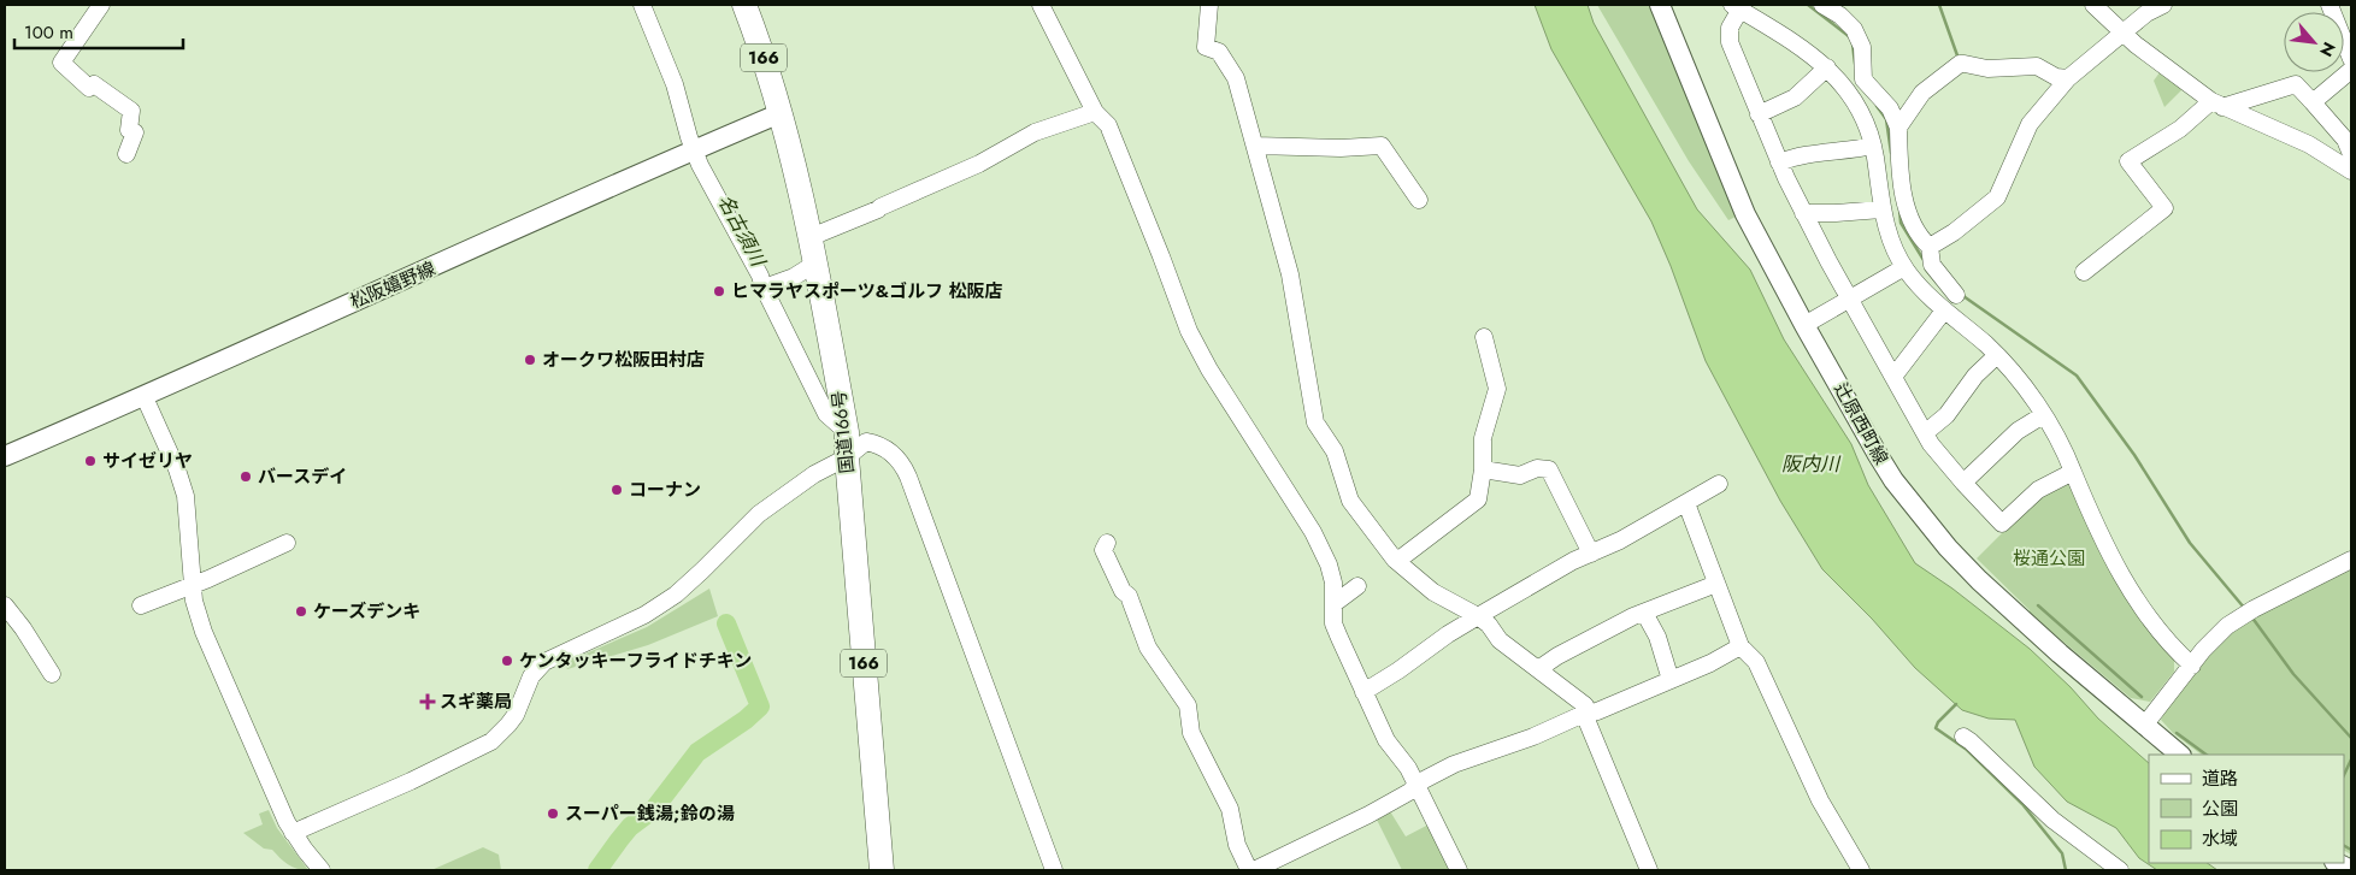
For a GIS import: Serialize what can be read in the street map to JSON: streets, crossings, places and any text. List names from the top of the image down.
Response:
{
  "streets": {
    "highway": ["166", "国道166号"],
    "main road": ["松阪嬉野線", "辻原西町線"]
  },
  "crossings": [
    ["松阪嬉野線", "国道166号"]
  ],
  "water": ["名古須川", "阪内川"],
  "parks": ["桜通公園"],
  "places": {
    "other": [
      "ヒマラヤスポーツ&ゴルフ 松阪店",
      "オークワ松阪田村店",
      "サイゼリヤ",
      "バースデイ",
      "コーナン",
      "ケーズデンキ",
      "ケンタッキーフライドチキン",
      "スーパー銭湯;鈴の湯"
    ],
    "health": ["スギ薬局"]
  },
  "legend": ["道路", "公園", "水域"],
  "scale_bar": "100 m",
  "north": "bottom right"
}
